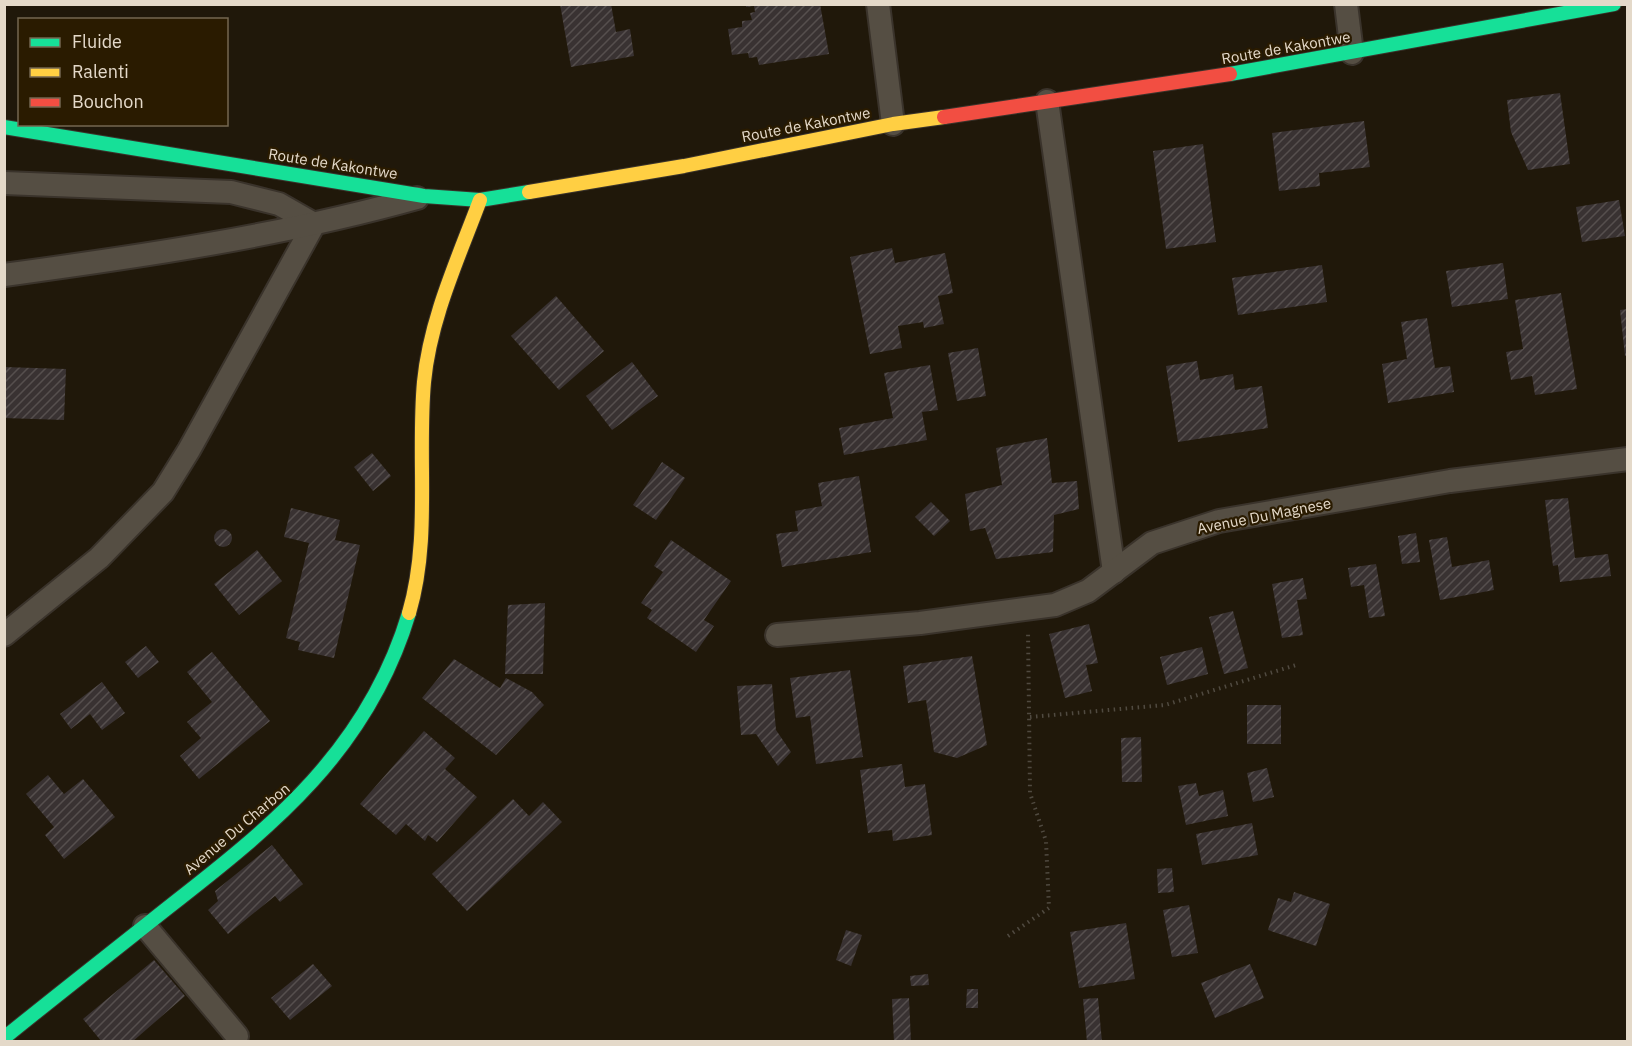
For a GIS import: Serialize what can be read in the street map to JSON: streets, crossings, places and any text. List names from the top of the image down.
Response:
{
  "streets": {
    "street": ["Route de Kakontwe", "Avenue Du Magnese", "Avenue Du Charbon"]
  },
  "crossings": [
    ["Route de Kakontwe", "Avenue Du Charbon"]
  ],
  "legend": ["Fluide", "Ralenti", "Bouchon"]
}
